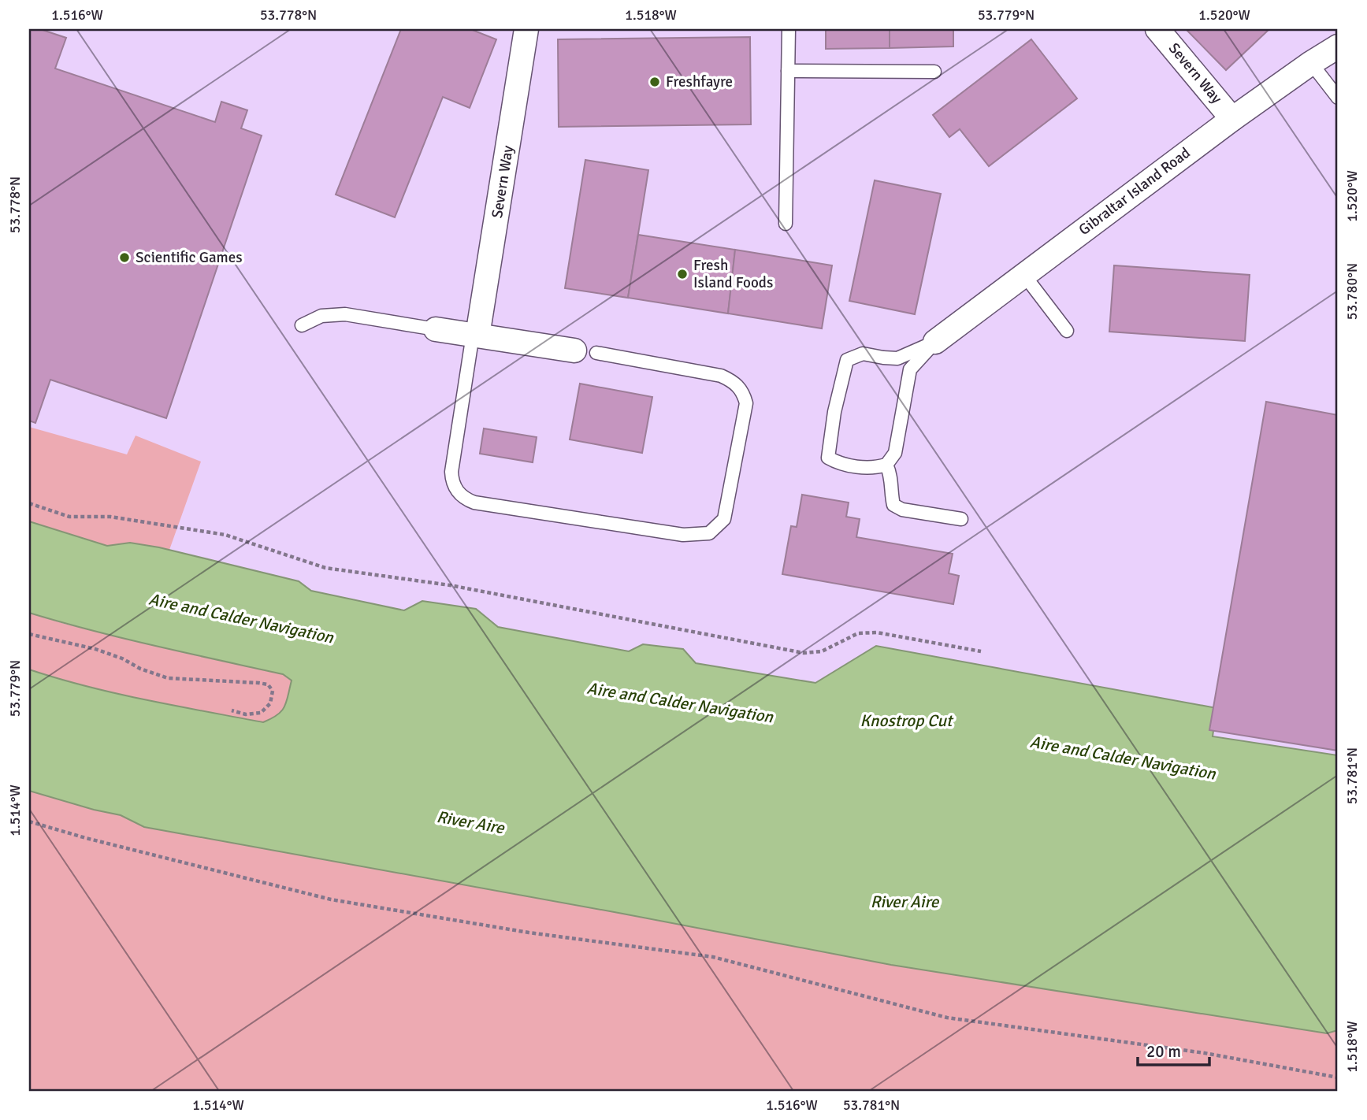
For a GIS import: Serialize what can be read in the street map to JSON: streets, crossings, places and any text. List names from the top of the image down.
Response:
{
  "streets": {
    "street": ["Severn Way", "Gibraltar Island Road"]
  },
  "crossings": [
    ["Severn Way", "Gibraltar Island Road"]
  ],
  "water": ["Aire and Calder Navigation", "Knostrop Cut", "River Aire"],
  "places": ["Freshfayre", "Scientific Games", "Fresh Island Foods"],
  "scale_bar": "20 m",
  "coordinates": [
    "1.516°W",
    "53.778°N",
    "1.518°W",
    "53.779°N",
    "1.520°W",
    "53.780°N",
    "53.781°N",
    "1.514°W"
  ]
}
